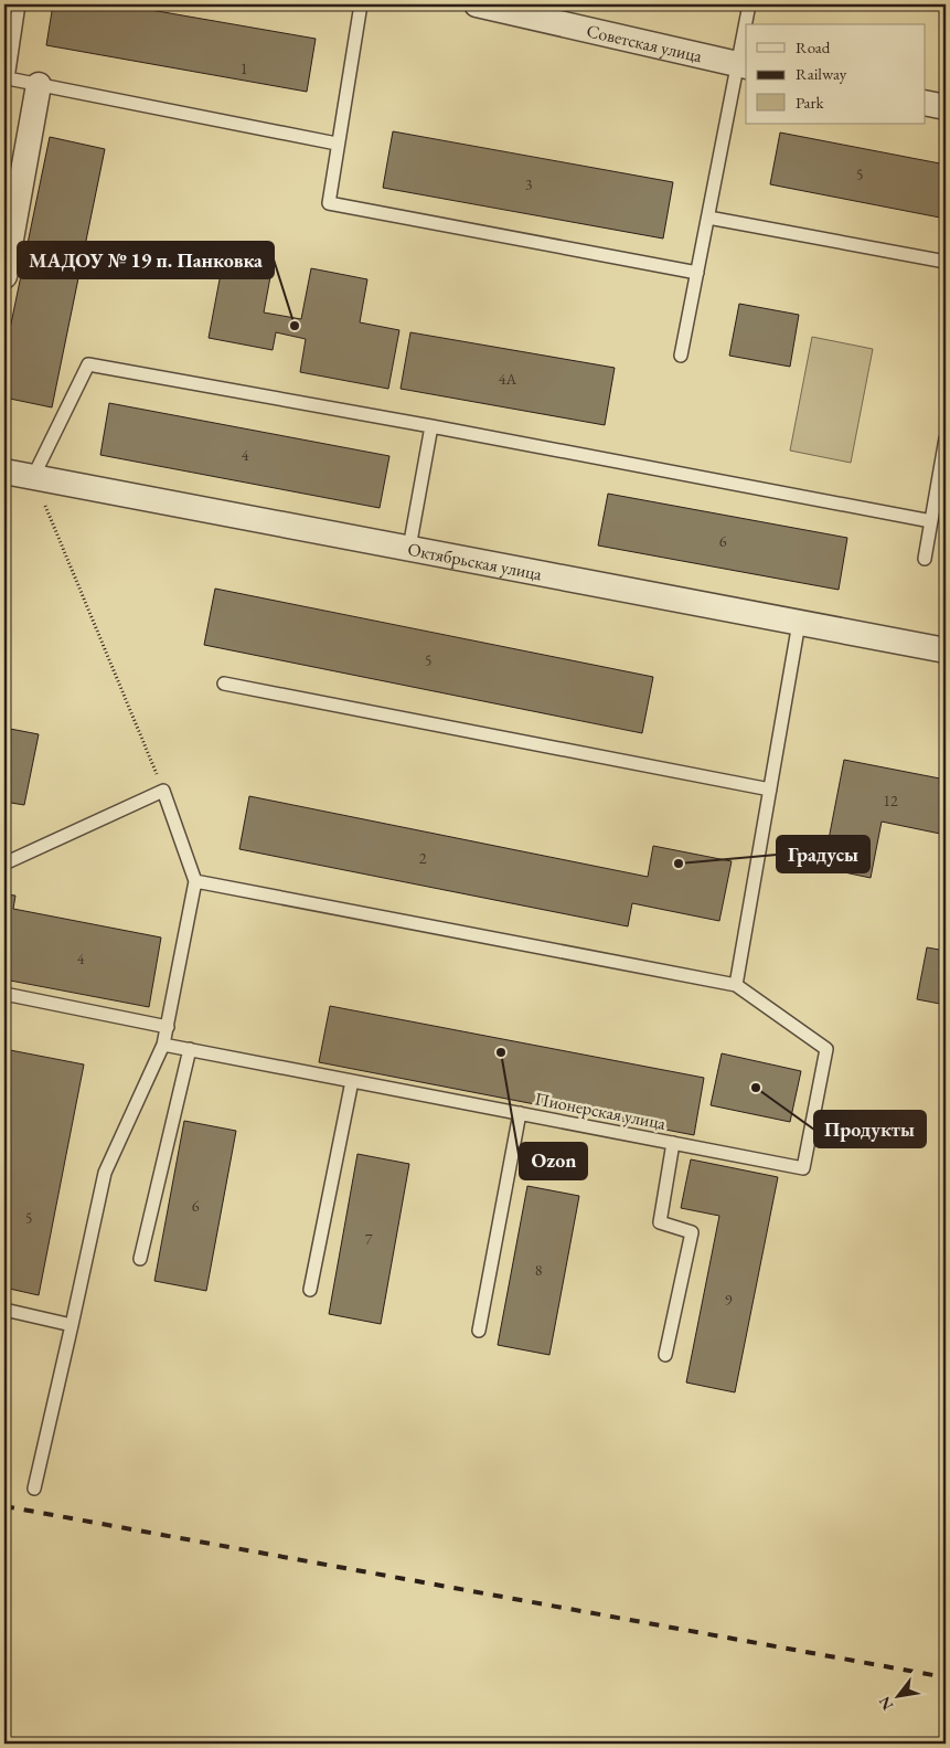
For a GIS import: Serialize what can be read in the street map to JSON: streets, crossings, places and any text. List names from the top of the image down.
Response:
{
  "streets": {
    "street": ["Советская улица", "Октябрьская улица"],
    "lane": ["Пионерская улица"]
  },
  "places": [
    "МАДОУ № 19 п. Панковка",
    "Градусы",
    "Ozon",
    "Продукты"
  ],
  "house_numbers": [
    "1",
    "5",
    "3",
    "4А",
    "4",
    "6",
    "5",
    "12",
    "2",
    "4",
    "6",
    "5",
    "7",
    "8",
    "9"
  ],
  "legend": ["Road", "Railway", "Park"],
  "north": "bottom left"
}
